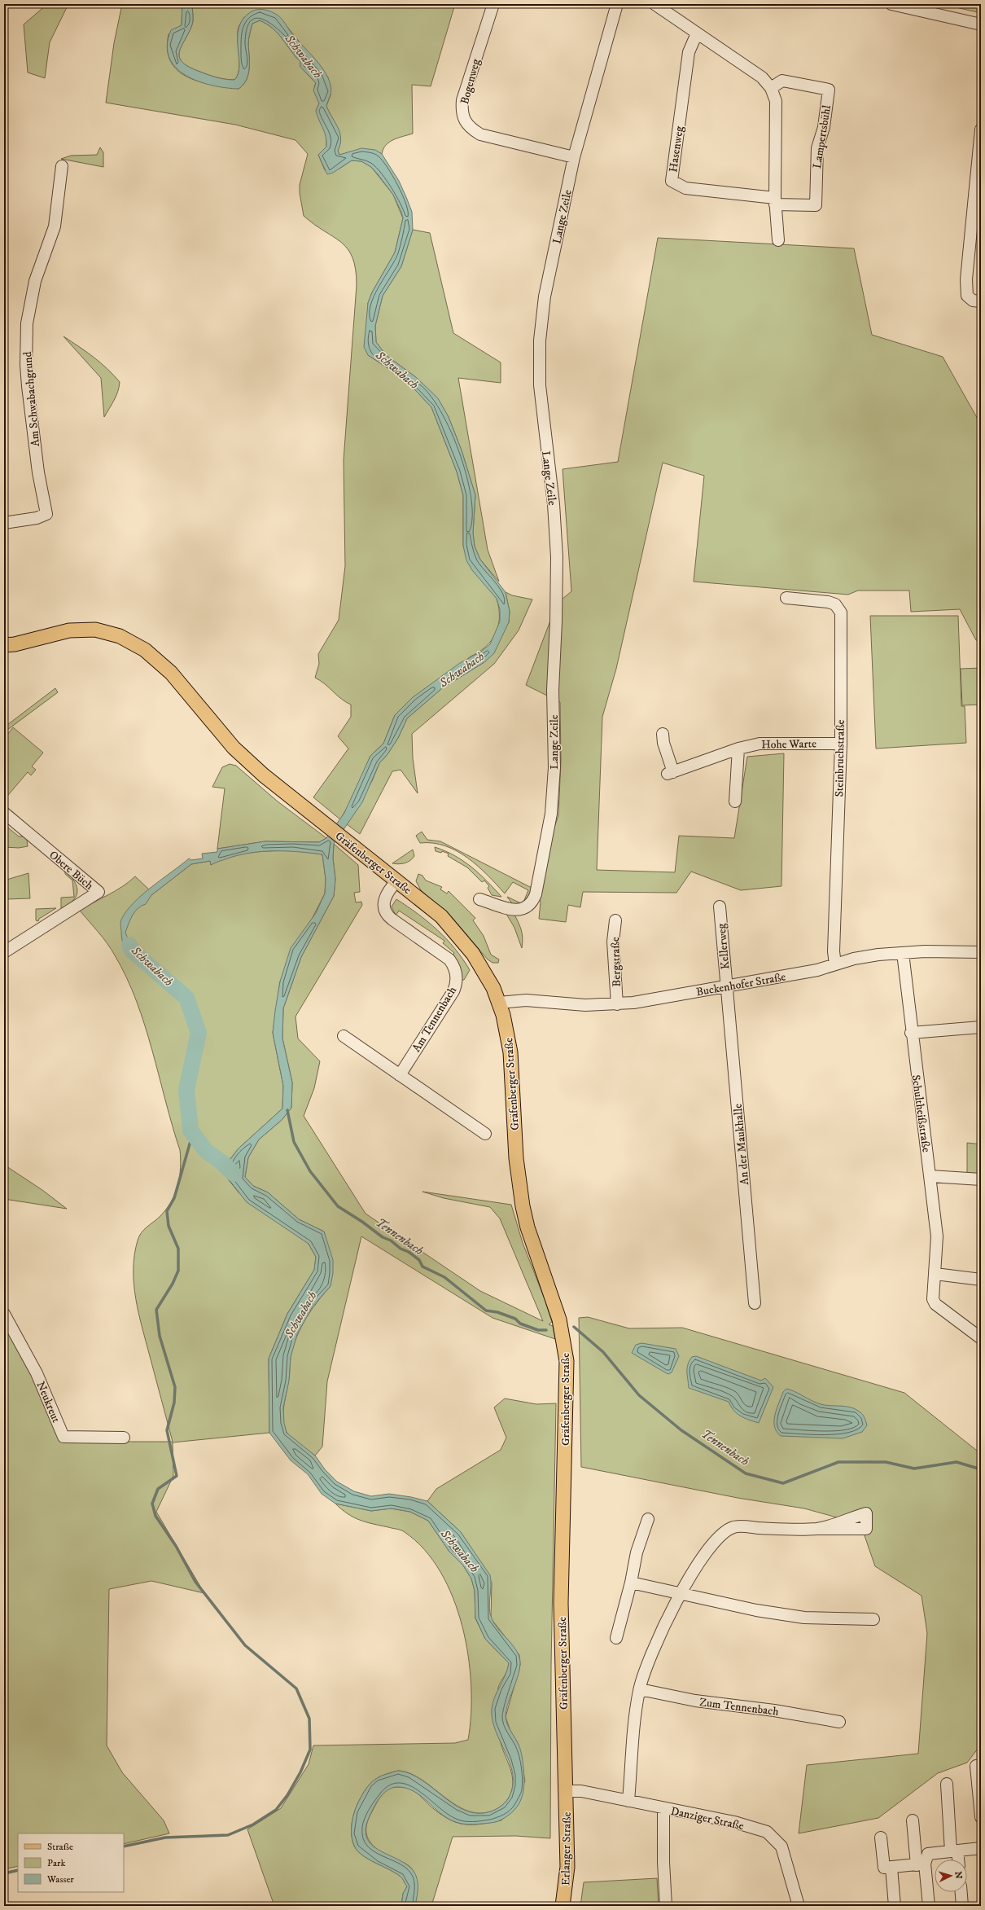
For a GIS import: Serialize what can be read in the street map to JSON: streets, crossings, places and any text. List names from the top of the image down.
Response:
{
  "streets": {
    "main road": ["Gräfenberger Straße", "Erlanger Straße"],
    "street": [
      "Bogenweg",
      "Lampertsbühl",
      "Hasenweg",
      "Lange Zeile",
      "Am Schwabachgrund",
      "Hohe Warte",
      "Steinbruchstraße",
      "Obere Büch",
      "Kellerweg",
      "Bergstraße",
      "Buckenhofer Straße",
      "Am Tennenbach",
      "Schultheißstraße",
      "An der Maukhalle",
      "Neukreut",
      "Zum Tennenbach",
      "Danziger Straße"
    ]
  },
  "crossings": [
    ["Bogenweg", "Lange Zeile"],
    ["Lampertsbühl", "Hasenweg"],
    ["Hohe Warte", "Steinbruchstraße"],
    ["Steinbruchstraße", "Buckenhofer Straße"],
    ["Gräfenberger Straße", "Buckenhofer Straße"],
    ["Gräfenberger Straße", "Am Tennenbach"],
    ["Gräfenberger Straße", "Danziger Straße"],
    ["Gräfenberger Straße", "Erlanger Straße"],
    ["Kellerweg", "Buckenhofer Straße"],
    ["Kellerweg", "An der Maukhalle"],
    ["Bergstraße", "Buckenhofer Straße"],
    ["Buckenhofer Straße", "Schultheißstraße"],
    ["Buckenhofer Straße", "An der Maukhalle"],
    ["Danziger Straße", "Erlanger Straße"]
  ],
  "water": ["Schwabach", "Tennenbach"],
  "legend": ["Straße", "Park", "Wasser"],
  "north": "right"
}
